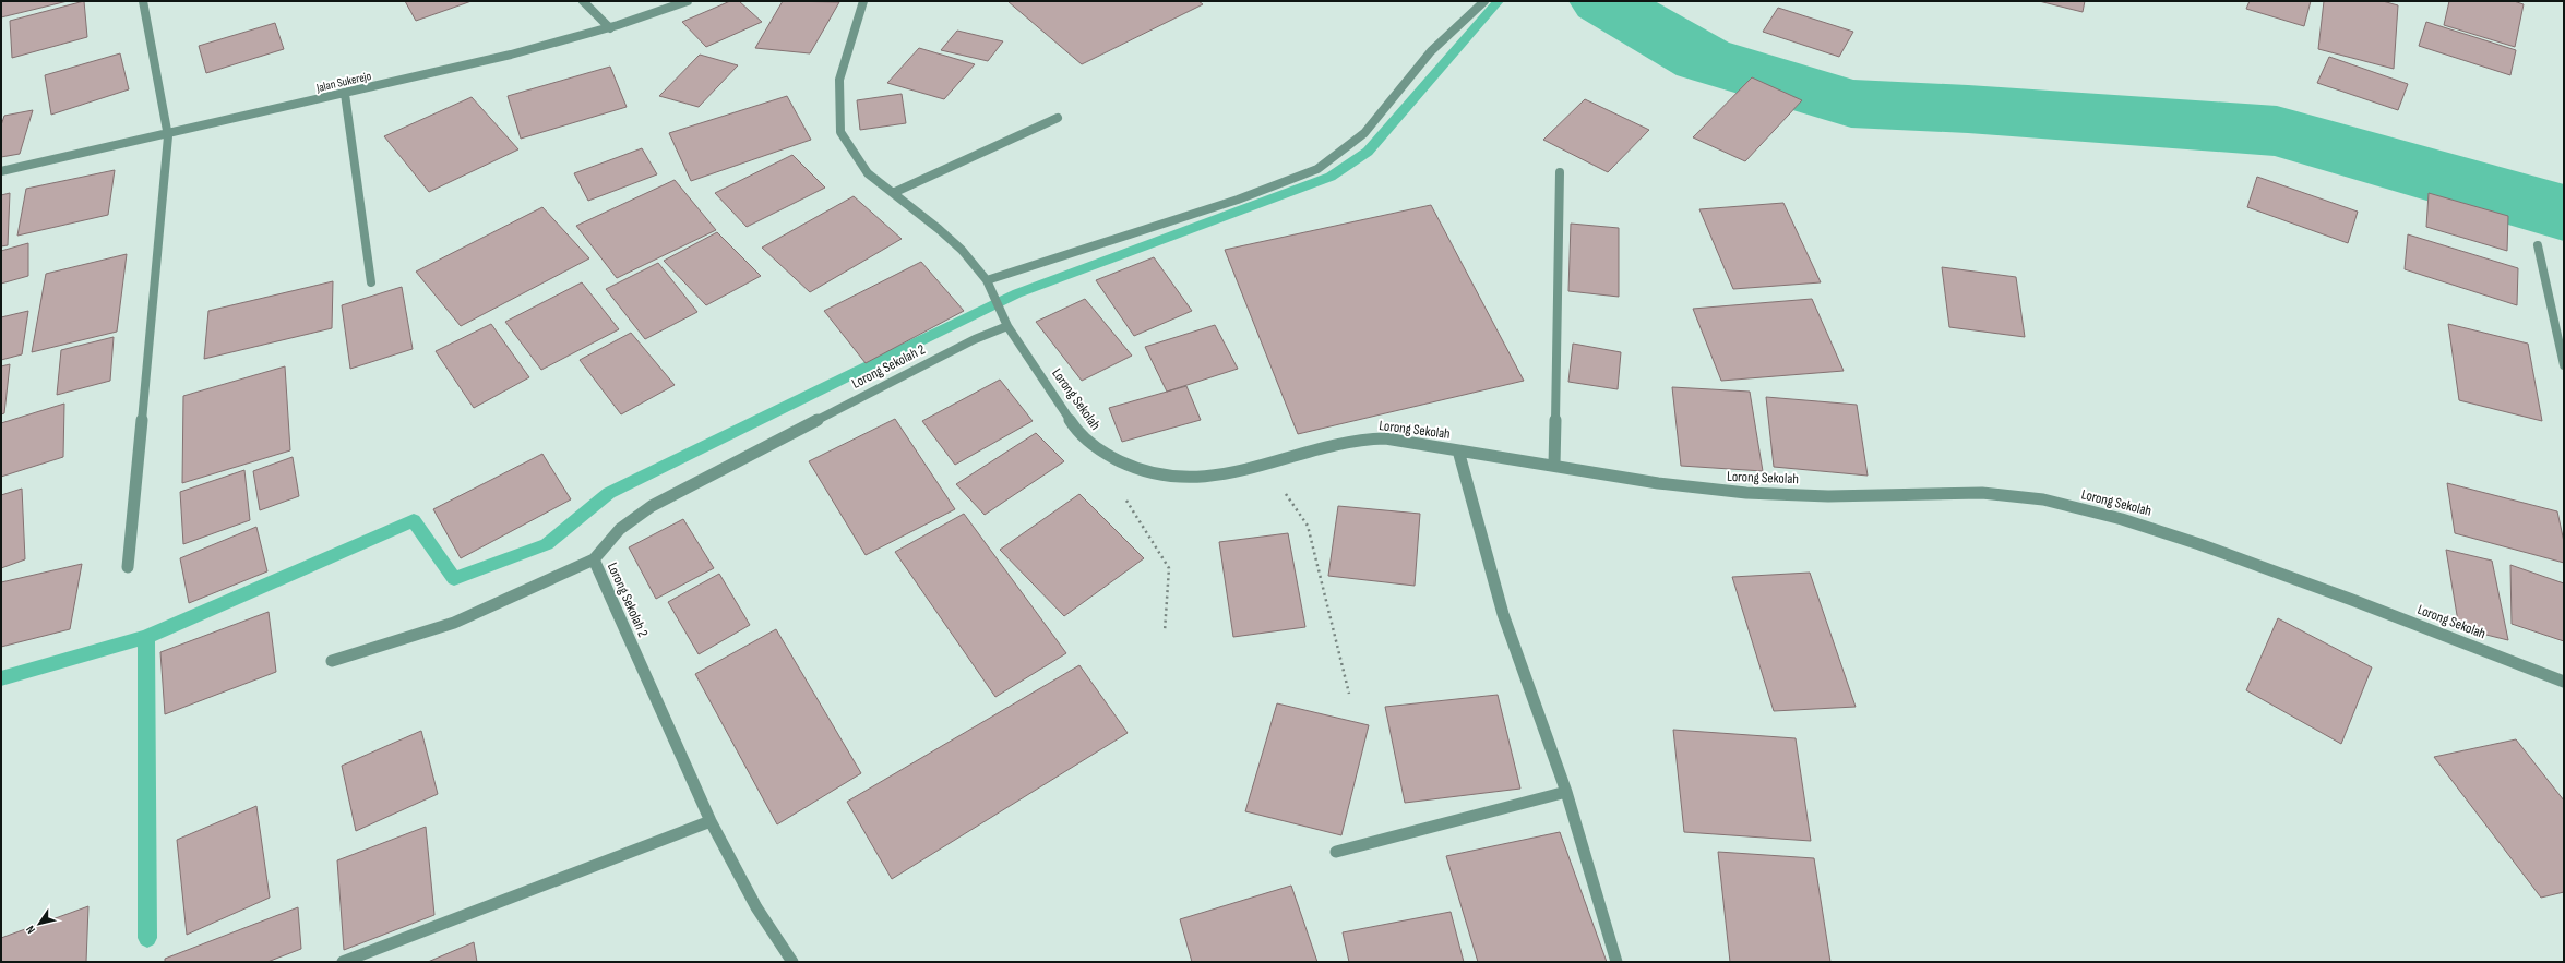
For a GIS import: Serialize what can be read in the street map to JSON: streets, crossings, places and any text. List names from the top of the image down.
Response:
{
  "streets": {
    "street": ["Jalan Sukerejo", "Lorong Sekolah 2", "Lorong Sekolah"]
  },
  "crossings": [
    ["Lorong Sekolah 2", "Lorong Sekolah"]
  ],
  "north": "bottom left"
}
